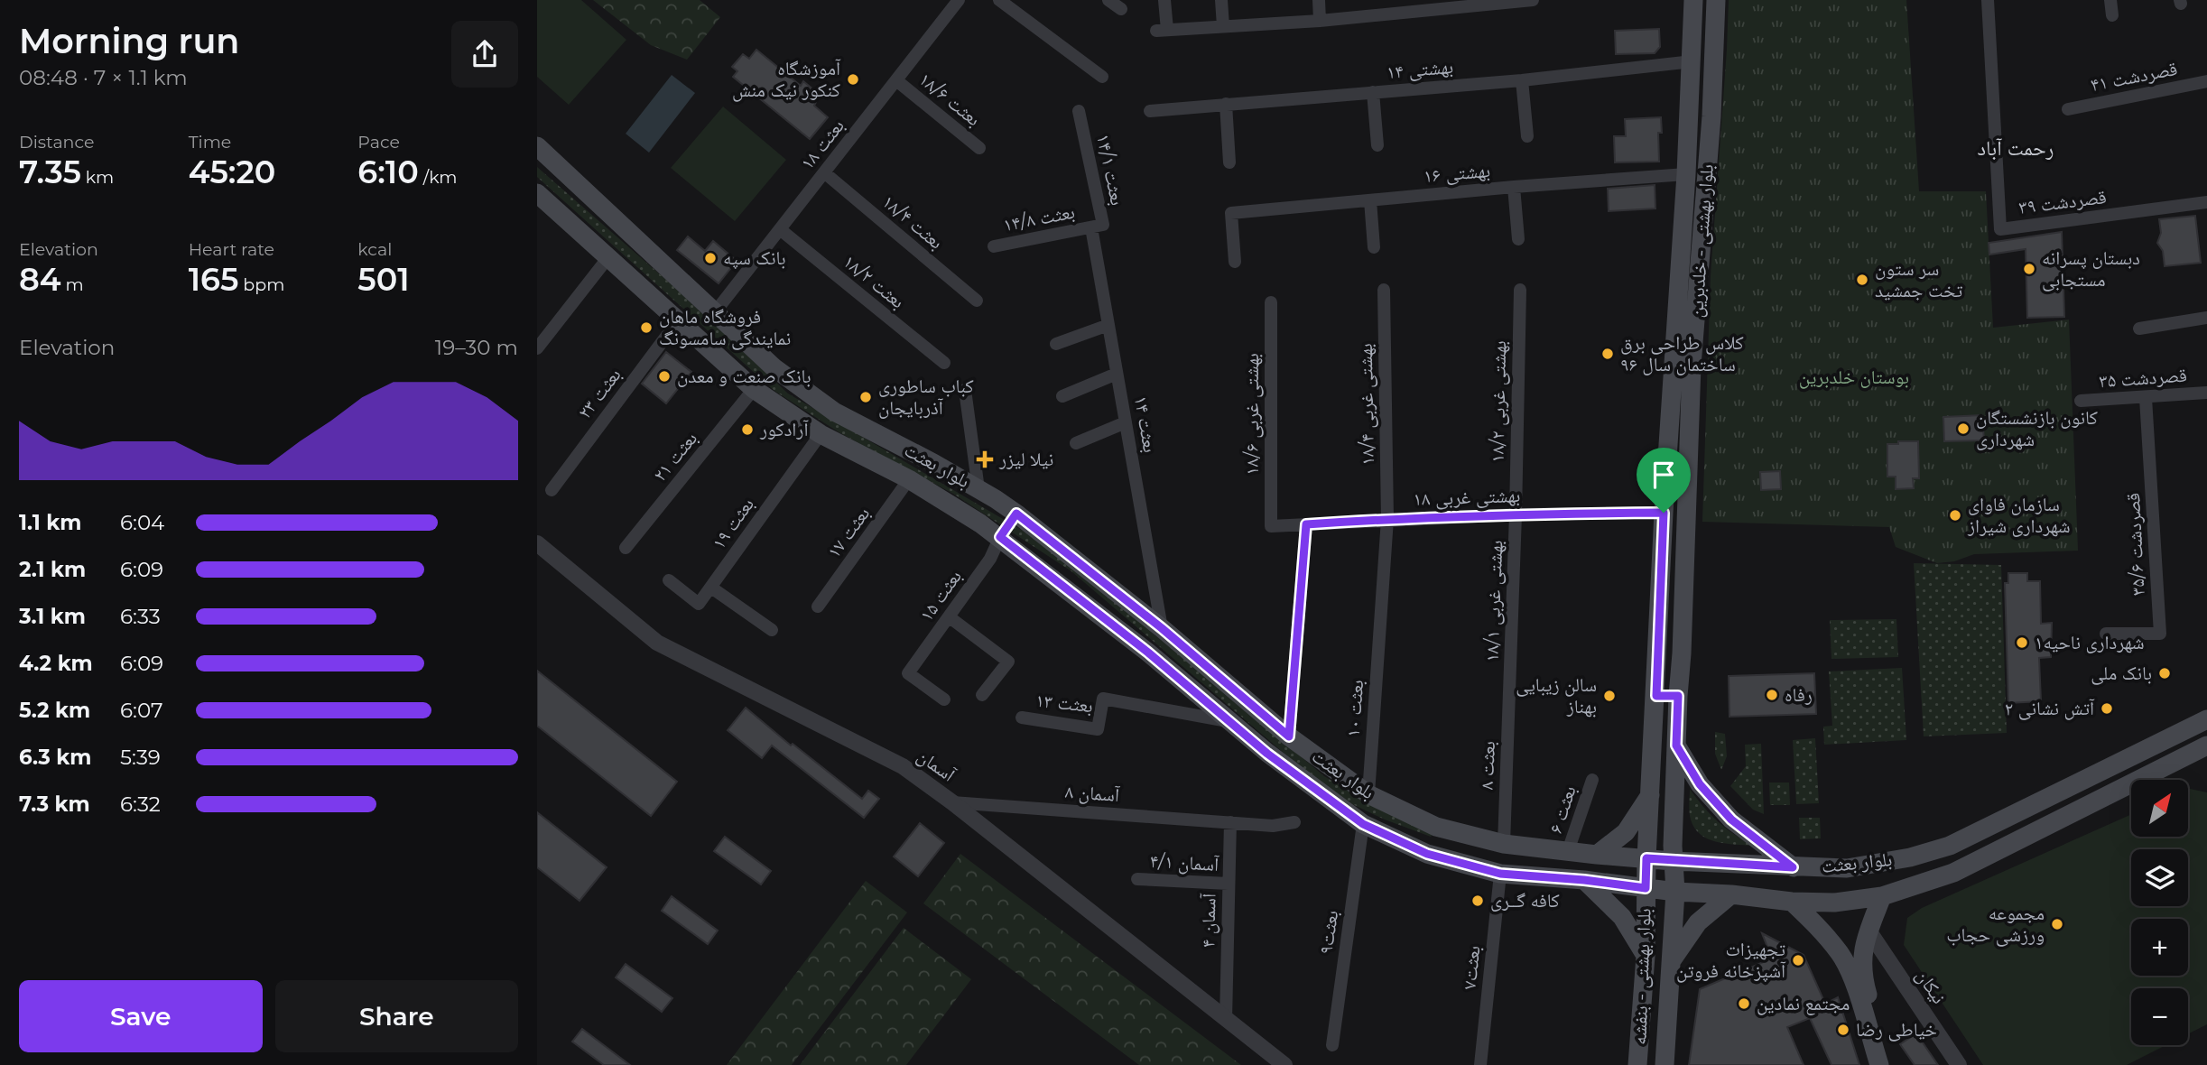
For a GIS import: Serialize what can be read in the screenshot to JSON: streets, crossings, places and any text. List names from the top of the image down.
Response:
{
  "streets": {
    "main road": ["بلوار بهشتی - خلدبرین", "بلوار بعثت", "بلوار بهشتی - بنفشه"],
    "street": [
      "۱۴ بهشتی",
      "قصردشت ۴۱",
      "۱۸/۶ بعثت",
      "بعثت ۱۸",
      "۱۴/۱ بعثت",
      "۱۶ بهشتی",
      "قصردشت ۳۹",
      "۱۴/۸ بعثت",
      "۱۸/۴ بعثت",
      "۱۸/۲ بعثت",
      "قصردشت ۳۵",
      "۲۳ بعثت",
      "بهشتی غربی ۱۸/۲",
      "بهشتی غربی ۱۸/۴",
      "بهشتی غربی ۱۸/۶",
      "بعثت ۱۴",
      "۲۱ بعثت",
      "بهشتی غربی ۱۸",
      "بعثت ۱۹",
      "بعثت ۱۷",
      "قصردشت ۳۵/۶",
      "بعثت ۱۵",
      "بهشتی غربی ۱۸/۱",
      "۱۳ بعثت",
      "۱۰ بعثت",
      "آسمان",
      "۸ بعثت",
      "۸ آسمان",
      "۶ بعثت",
      "۴/۱ آسمان",
      "۴ آسمان",
      "بعثت۹",
      "بعثت۷",
      "نیکان"
    ]
  },
  "crossings": [
    ["۱۴ بهشتی", "بلوار بهشتی - خلدبرین"],
    ["۱۸/۶ بعثت", "بعثت ۱۸"],
    ["بعثت ۱۸", "۱۸/۴ بعثت"],
    ["بعثت ۱۸", "۱۸/۲ بعثت"],
    ["بعثت ۱۸", "بلوار بعثت"],
    ["۱۴/۱ بعثت", "۱۴/۸ بعثت"],
    ["۱۴/۱ بعثت", "بعثت ۱۴"],
    ["۱۶ بهشتی", "بلوار بهشتی - خلدبرین"],
    ["۱۴/۸ بعثت", "بعثت ۱۴"],
    ["بلوار بهشتی - خلدبرین", "بلوار بعثت"],
    ["بلوار بهشتی - خلدبرین", "بهشتی غربی ۱۸"],
    ["بلوار بهشتی - خلدبرین", "بلوار بهشتی - بنفشه"],
    ["قصردشت ۳۵", "قصردشت ۳۵/۶"],
    ["۲۳ بعثت", "بلوار بعثت"],
    ["بهشتی غربی ۱۸/۲", "بهشتی غربی ۱۸"],
    ["بهشتی غربی ۱۸/۲", "بهشتی غربی ۱۸/۱"],
    ["بهشتی غربی ۱۸/۴", "بهشتی غربی ۱۸"],
    ["بهشتی غربی ۱۸/۴", "۱۰ بعثت"],
    ["بهشتی غربی ۱۸/۶", "بهشتی غربی ۱۸"],
    ["بعثت ۱۴", "بلوار بعثت"],
    ["۲۱ بعثت", "بلوار بعثت"],
    ["بلوار بعثت", "بعثت ۱۹"],
    ["بلوار بعثت", "بعثت ۱۷"],
    ["بلوار بعثت", "بعثت ۱۵"],
    ["بلوار بعثت", "۱۳ بعثت"],
    ["بلوار بعثت", "۱۰ بعثت"],
    ["بلوار بعثت", "۸ بعثت"],
    ["بلوار بعثت", "۶ بعثت"],
    ["بلوار بعثت", "بعثت۹"],
    ["بلوار بعثت", "بعثت۷"],
    ["بلوار بعثت", "بلوار بهشتی - بنفشه"],
    ["بهشتی غربی ۱۸", "بهشتی غربی ۱۸/۱"],
    ["بهشتی غربی ۱۸/۱", "۸ بعثت"],
    ["آسمان", "۸ آسمان"],
    ["آسمان", "۴ آسمان"],
    ["۸ آسمان", "۴ آسمان"],
    ["۴/۱ آسمان", "۴ آسمان"]
  ],
  "districts": ["رحمت آباد"],
  "parks": ["بوستان خلدبرین"],
  "places": {
    "other": [
      "آموزشگاه کنکور نیک منش",
      "بانک سپه",
      "دبستان پسرانه مستجابی",
      "سر ستون تخت جمشید",
      "فروشگاه ماهان نمایندگی سامسونگ",
      "کلاس طراحی برق ساختمان سال ۹۶",
      "بانک صنعت و معدن",
      "کباب ساطوری آذربایجان",
      "کانون بازنشستگان شهرداری",
      "آرادکور",
      "سازمان فاوای شهرداری شیراز",
      "شهرداری ناحیه۱",
      "بانک ملی",
      "رفاه",
      "سالن زیبایی بهناز",
      "آتش نشانی ۲",
      "کافه گــری",
      "مجموعه ورزشی حجاب",
      "تجهيزات آشپزخانه فروتن",
      "مجتمع نمادین",
      "خیاطی رضا"
    ],
    "health": ["نیلا لیزر"]
  },
  "north": "top right",
  "page": {
    "heading": ["Morning run", "08:48 · 7 × 1.1 km"],
    "stats": [
      ["Distance", "7.35 km"],
      ["Time", "45:20"],
      ["Pace", "6:10 /km"],
      ["Elevation", "84 m"],
      ["Heart rate", "165 bpm"],
      ["kcal", "501"]
    ],
    "chart": ["Elevation", "19–30 m"],
    "list": [
      {
        "name": "1.1 km",
        "note": "6:04"
      },
      {
        "name": "2.1 km",
        "note": "6:09"
      },
      {
        "name": "3.1 km",
        "note": "6:33"
      },
      {
        "name": "4.2 km",
        "note": "6:09"
      },
      {
        "name": "5.2 km",
        "note": "6:07"
      },
      {
        "name": "6.3 km",
        "note": "5:39"
      },
      {
        "name": "7.3 km",
        "note": "6:32"
      }
    ],
    "map_buttons": ["+", "−"],
    "buttons": ["Save", "Share"]
  }
}
